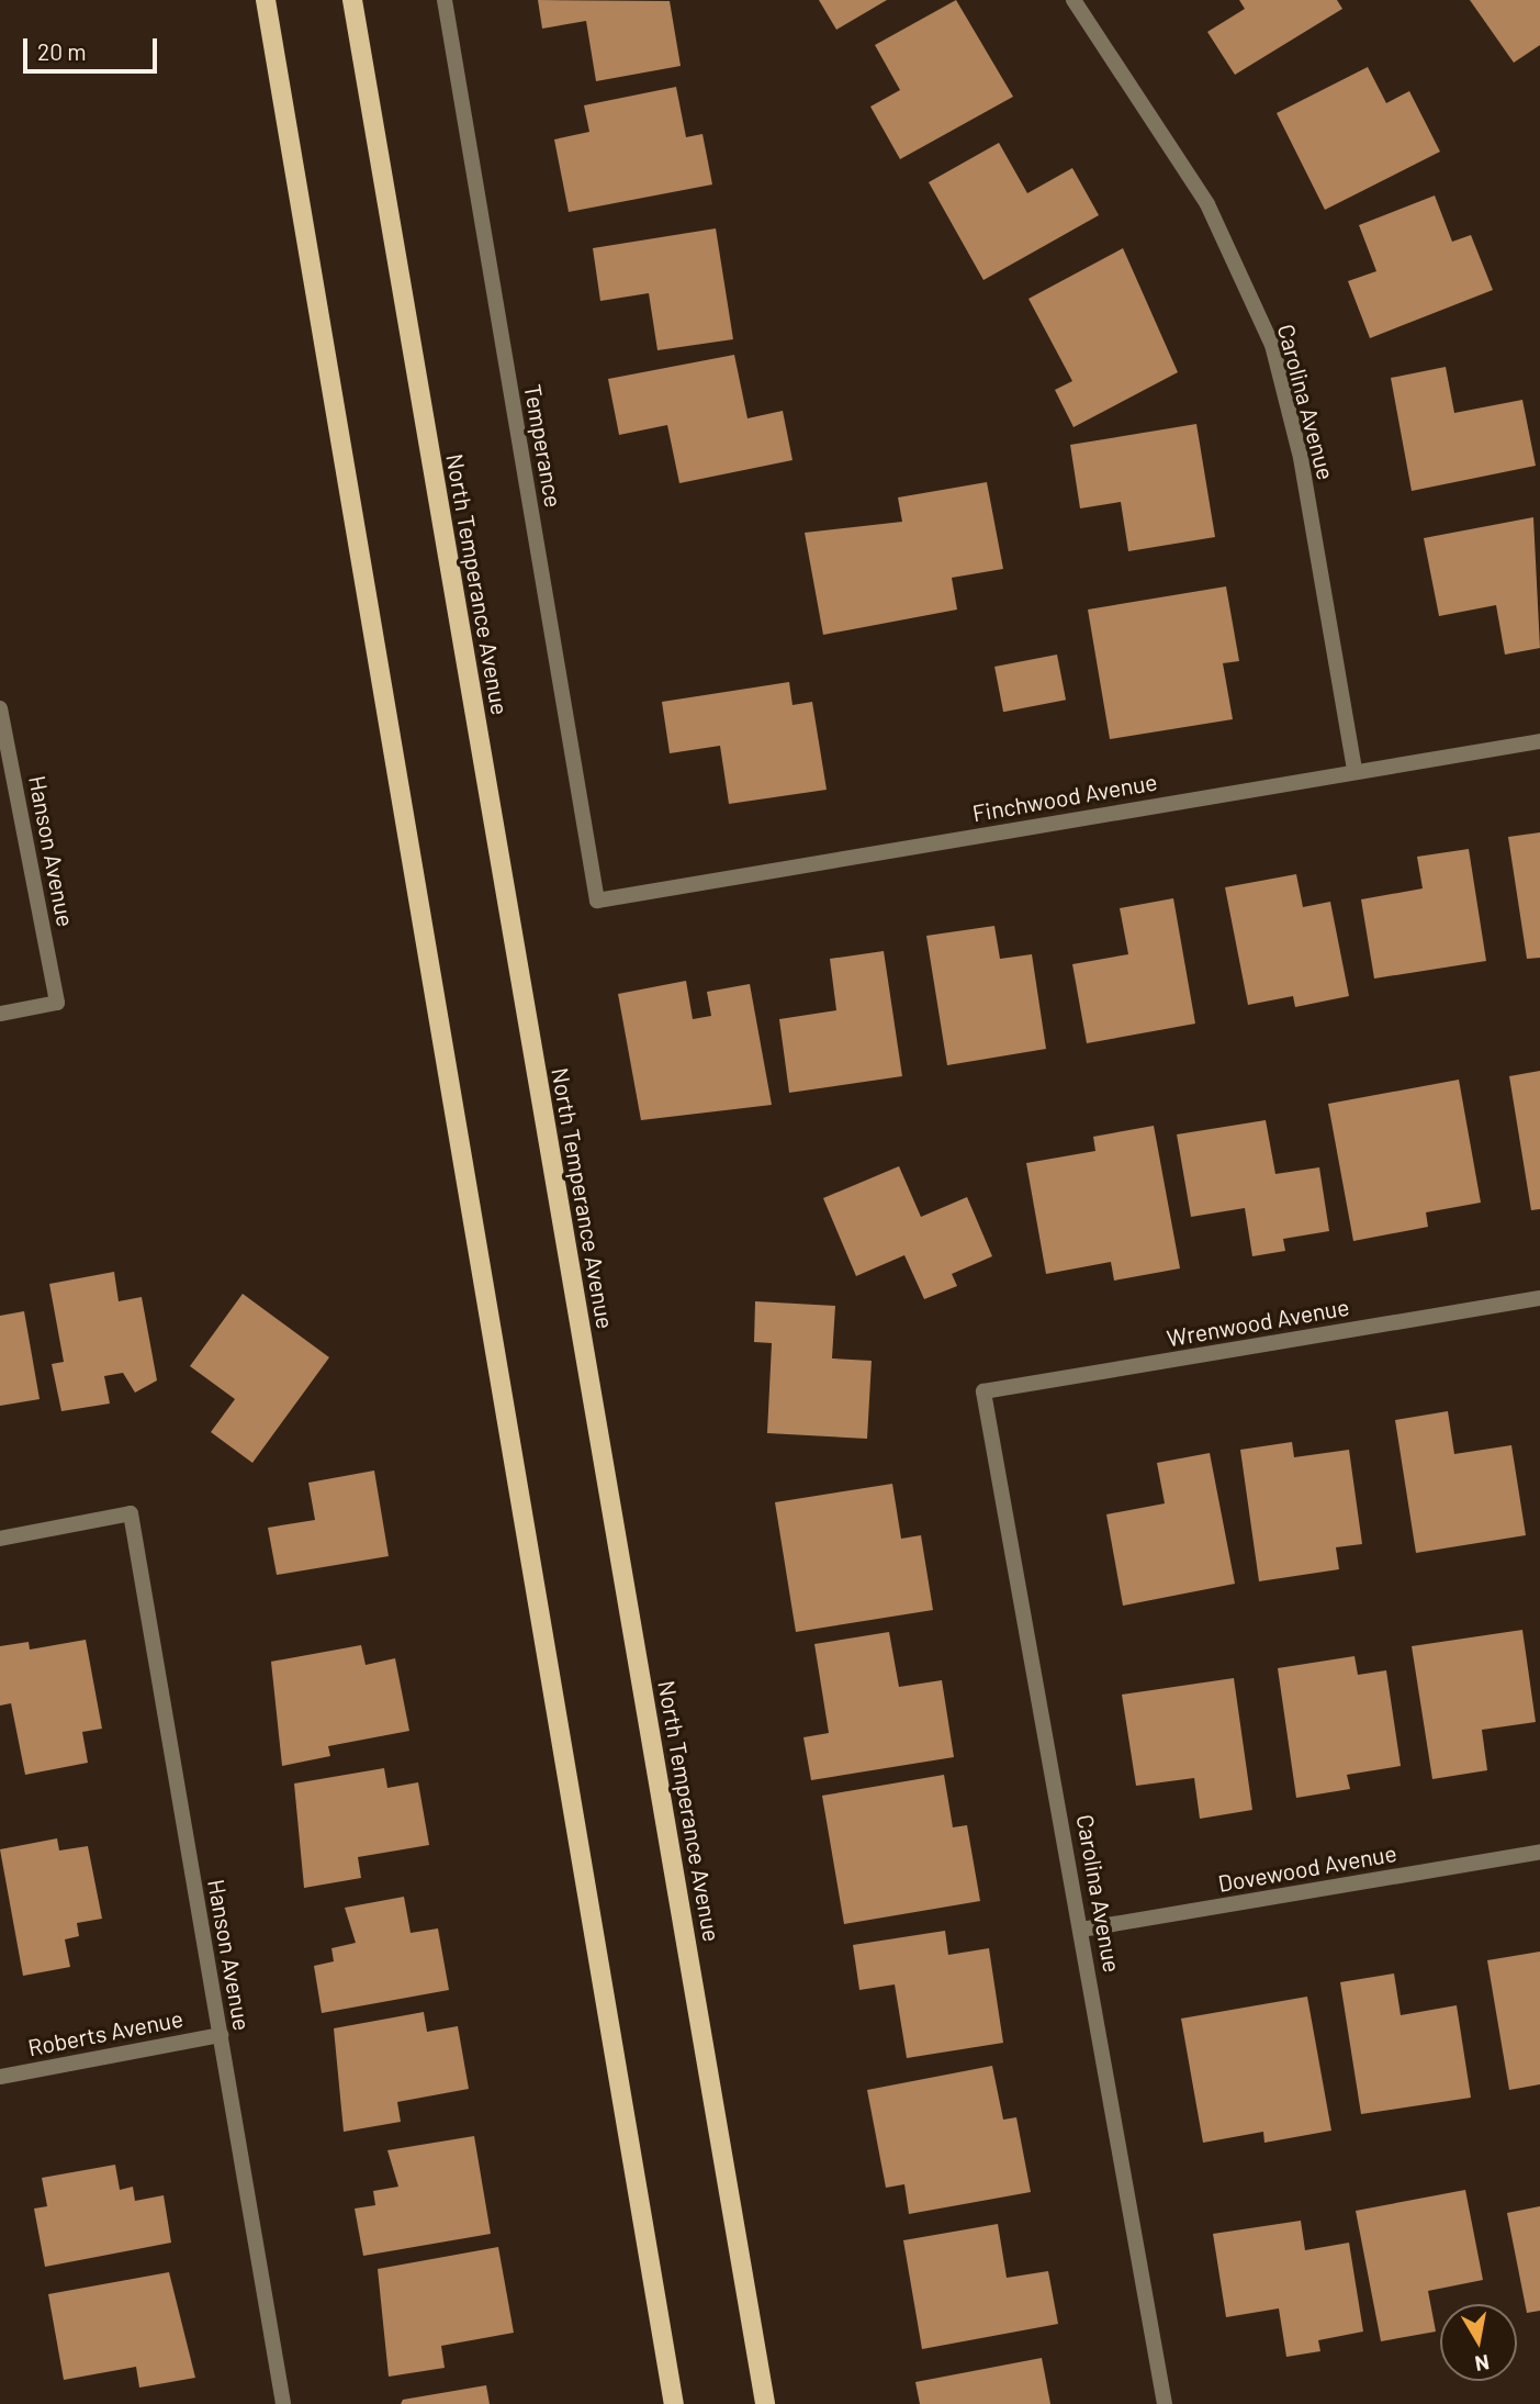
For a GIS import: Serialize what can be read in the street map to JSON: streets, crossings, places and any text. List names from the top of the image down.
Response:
{
  "streets": {
    "main road": ["North Temperance Avenue"],
    "street": [
      "Carolina Avenue",
      "Temperance",
      "Finchwood Avenue",
      "Hanson Avenue",
      "Wrenwood Avenue",
      "Dovewood Avenue",
      "Roberts Avenue"
    ]
  },
  "crossings": [
    ["Carolina Avenue", "Finchwood Avenue"],
    ["Carolina Avenue", "Wrenwood Avenue"],
    ["Carolina Avenue", "Dovewood Avenue"],
    ["Temperance", "Finchwood Avenue"],
    ["Hanson Avenue", "Roberts Avenue"]
  ],
  "scale_bar": "20 m",
  "north": "bottom"
}
